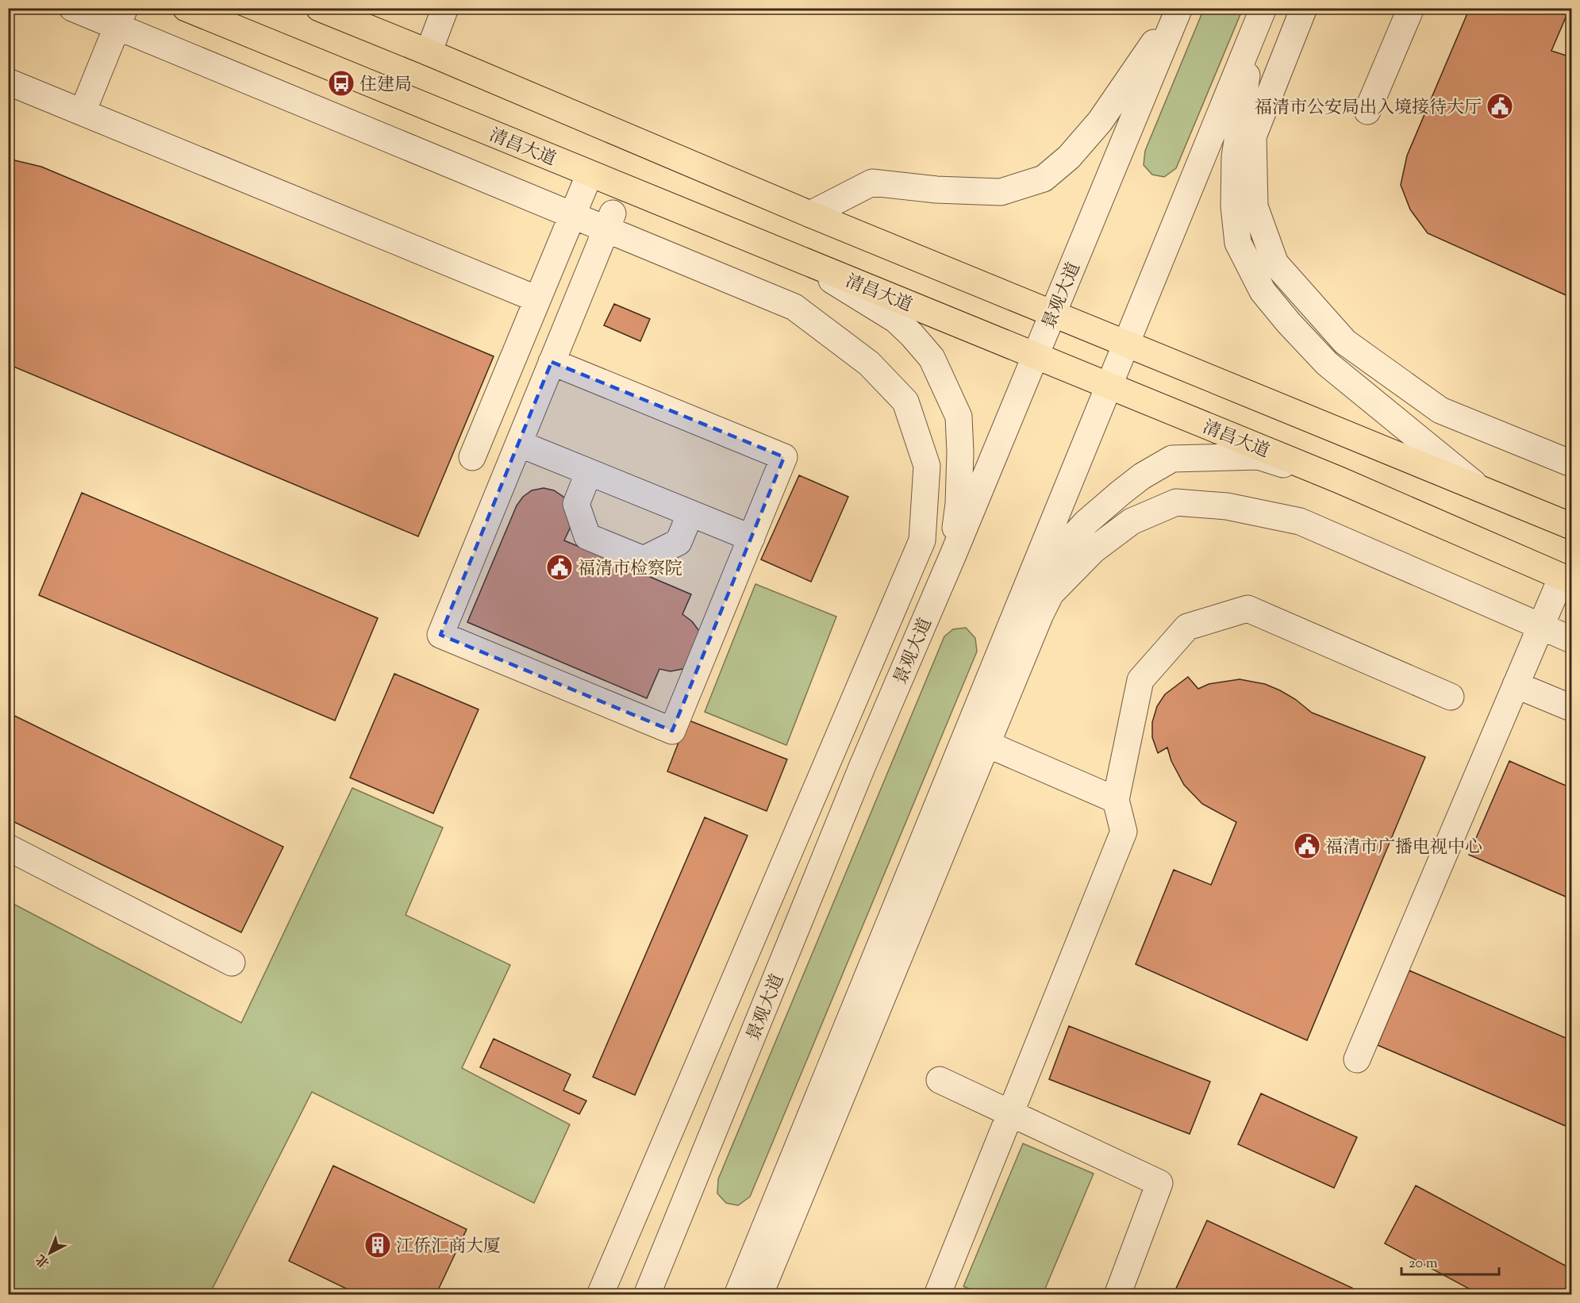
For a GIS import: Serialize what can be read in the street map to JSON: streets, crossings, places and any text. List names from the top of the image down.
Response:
{
  "streets": {
    "main road": ["清昌大道"],
    "street": ["景观大道"]
  },
  "crossings": [
    ["清昌大道", "景观大道"]
  ],
  "places": {
    "bus stop": ["住建局"],
    "public building": ["福清市公安局出入境接待大厅", "福清市检察院", "福清市广播电视中心"],
    "building": ["江侨汇商大厦"]
  },
  "scale_bar": "20 m",
  "north": "bottom left"
}
